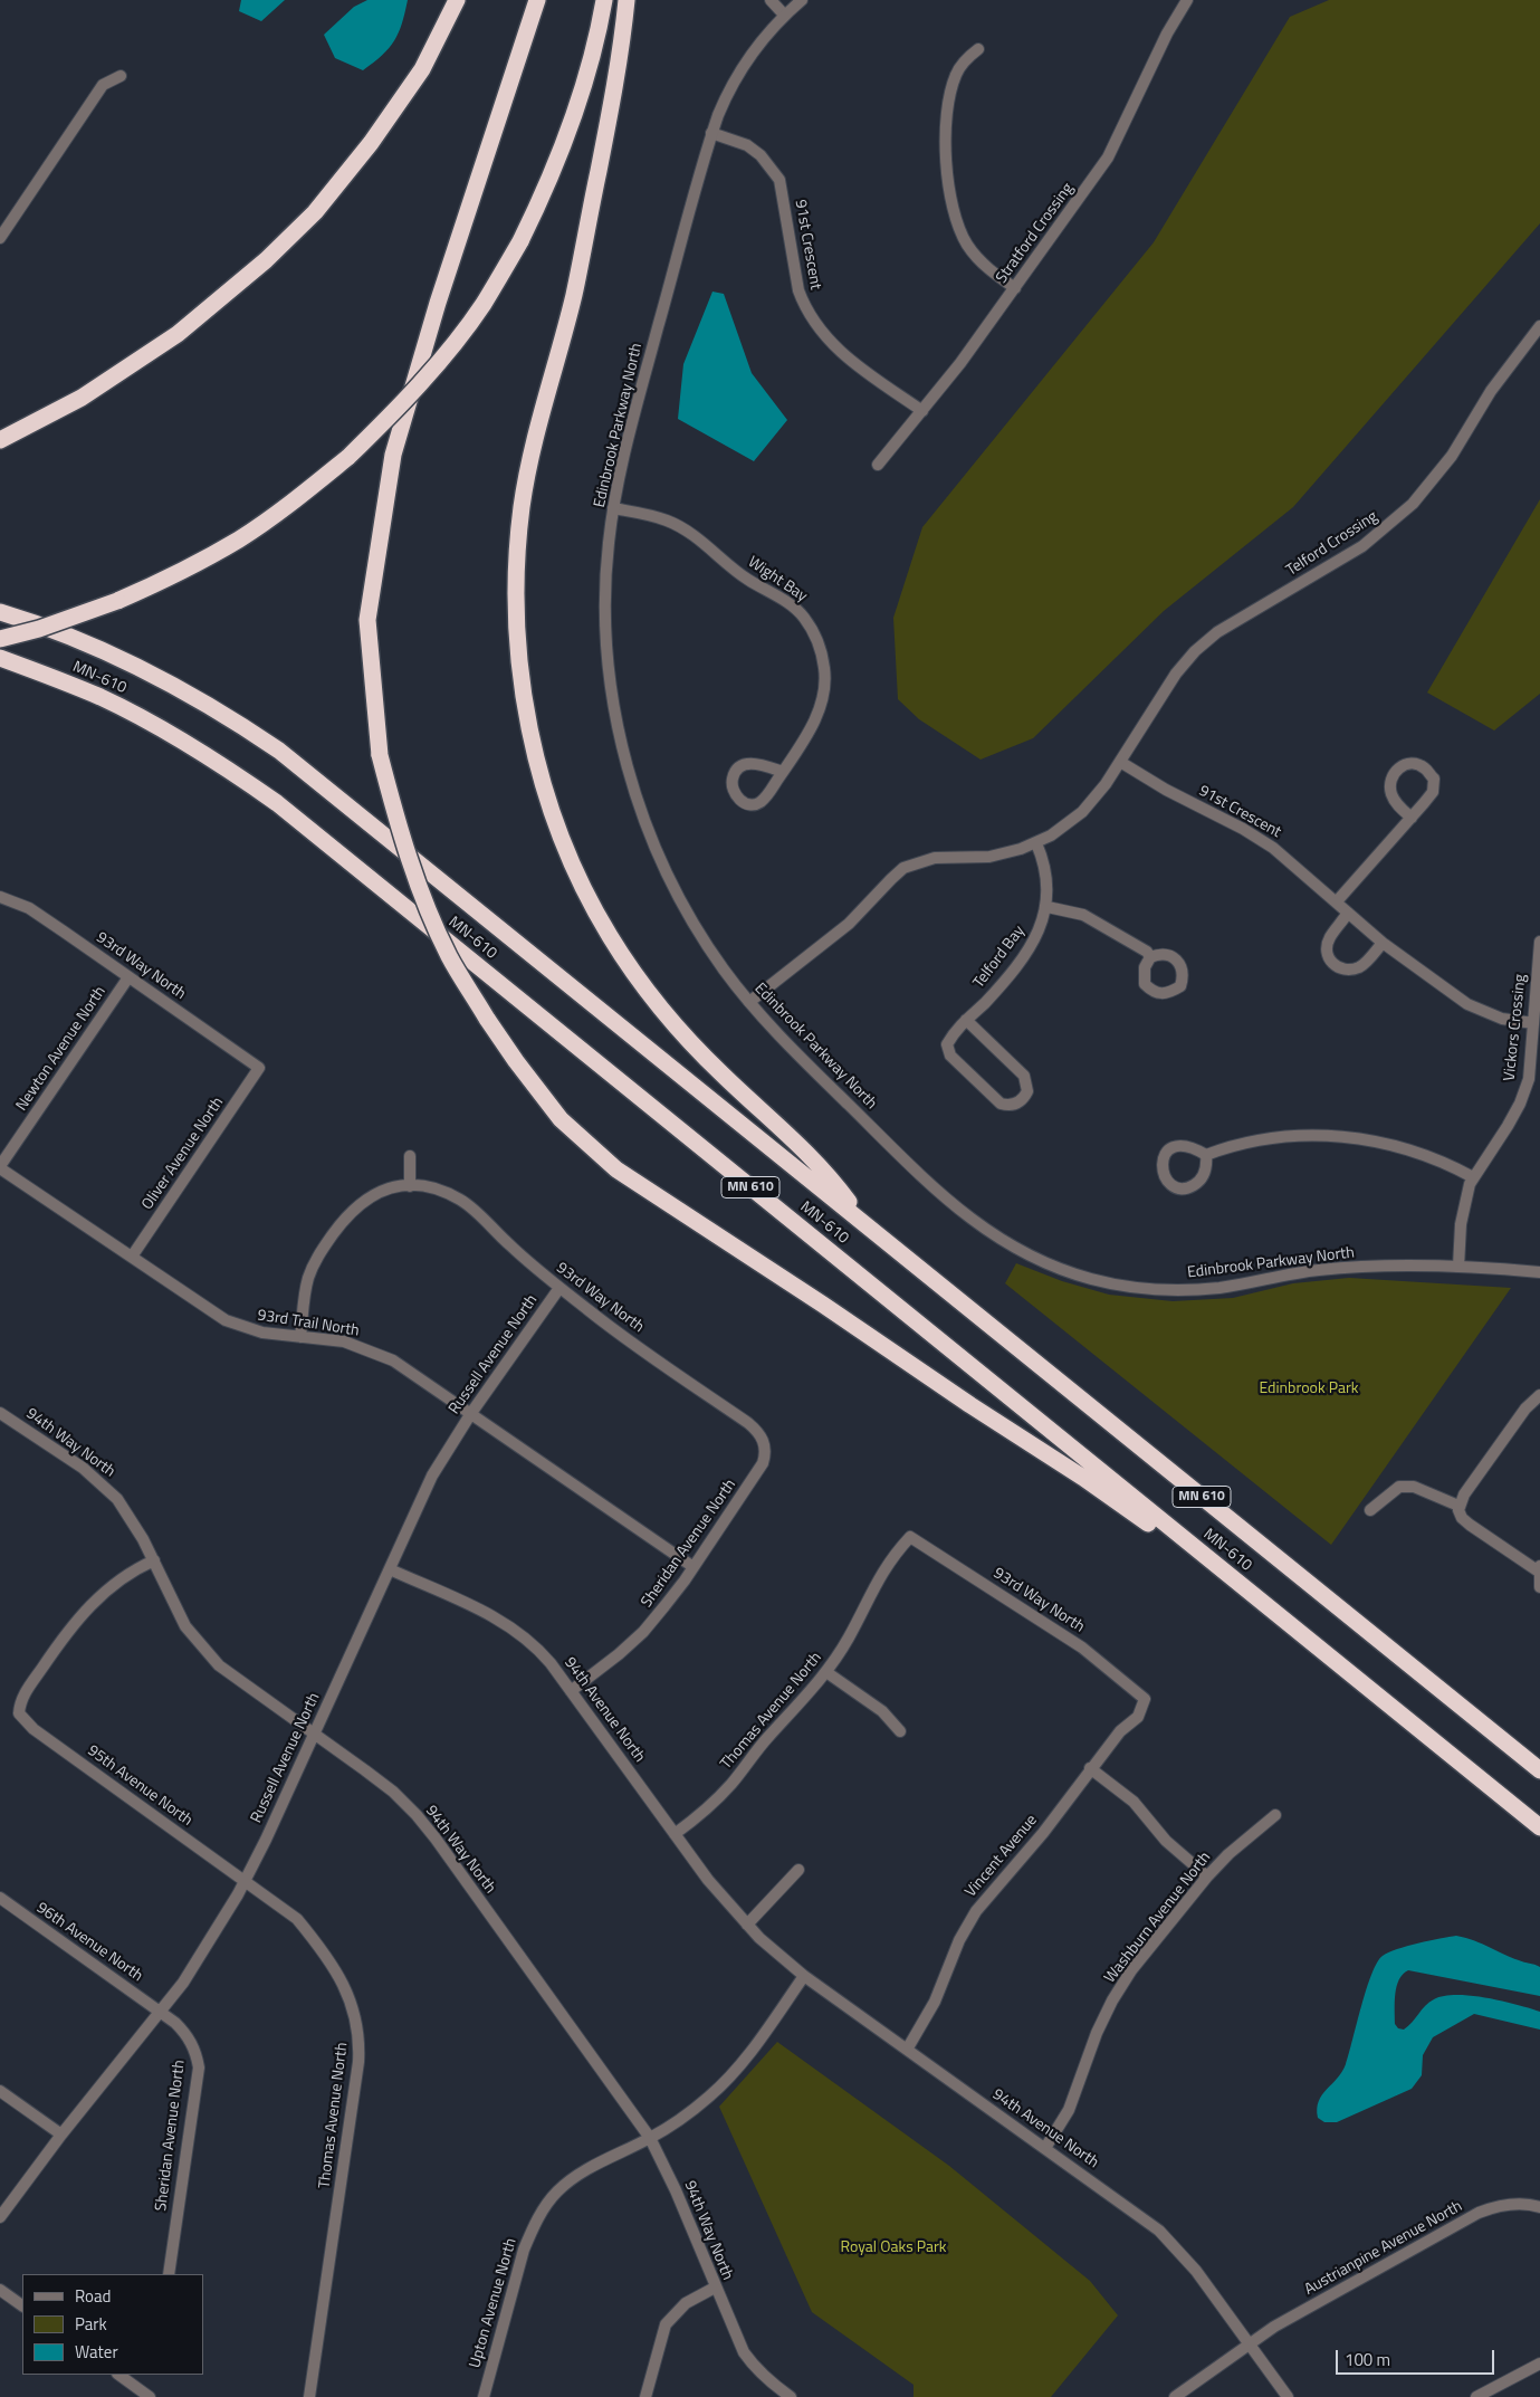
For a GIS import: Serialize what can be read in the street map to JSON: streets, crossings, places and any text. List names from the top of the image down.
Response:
{
  "streets": {
    "highway": ["MN-610", "MN 610"],
    "street": [
      "Stratford Crossing",
      "91st Crescent",
      "Edinbrook Parkway North",
      "Telford Crossing",
      "Wight Bay",
      "Telford Bay",
      "93rd Way North",
      "Vickors Crossing",
      "Newton Avenue North",
      "Oliver Avenue North",
      "93rd Trail North",
      "Russell Avenue North",
      "94th Way North",
      "Sheridan Avenue North",
      "94th Avenue North",
      "Thomas Avenue North",
      "95th Avenue North",
      "Vincent Avenue",
      "Washburn Avenue North",
      "96th Avenue North",
      "Austrianpine Avenue North",
      "Upton Avenue North"
    ]
  },
  "crossings": [
    ["Stratford Crossing", "91st Crescent"],
    ["91st Crescent", "Edinbrook Parkway North"],
    ["91st Crescent", "Telford Crossing"],
    ["91st Crescent", "Vickors Crossing"],
    ["Edinbrook Parkway North", "Telford Crossing"],
    ["Edinbrook Parkway North", "Wight Bay"],
    ["Edinbrook Parkway North", "Vickors Crossing"],
    ["Telford Crossing", "Telford Bay"],
    ["93rd Way North", "Newton Avenue North"],
    ["93rd Way North", "Oliver Avenue North"],
    ["93rd Way North", "93rd Trail North"],
    ["93rd Way North", "Russell Avenue North"],
    ["93rd Way North", "Sheridan Avenue North"],
    ["93rd Way North", "Thomas Avenue North"],
    ["93rd Way North", "Vincent Avenue"],
    ["Newton Avenue North", "93rd Trail North"],
    ["Oliver Avenue North", "93rd Trail North"],
    ["93rd Trail North", "Russell Avenue North"],
    ["93rd Trail North", "Sheridan Avenue North"],
    ["Russell Avenue North", "94th Way North"],
    ["Russell Avenue North", "Sheridan Avenue North"],
    ["Russell Avenue North", "94th Avenue North"],
    ["Russell Avenue North", "Thomas Avenue North"],
    ["Russell Avenue North", "95th Avenue North"],
    ["Russell Avenue North", "96th Avenue North"],
    ["94th Way North", "95th Avenue North"],
    ["94th Way North", "Upton Avenue North"],
    ["Sheridan Avenue North", "94th Avenue North"],
    ["Sheridan Avenue North", "96th Avenue North"],
    ["94th Avenue North", "Thomas Avenue North"],
    ["94th Avenue North", "Vincent Avenue"],
    ["94th Avenue North", "Washburn Avenue North"],
    ["94th Avenue North", "Austrianpine Avenue North"],
    ["94th Avenue North", "Upton Avenue North"],
    ["Thomas Avenue North", "95th Avenue North"]
  ],
  "parks": ["Edinbrook Park", "Royal Oaks Park"],
  "legend": ["Road", "Park", "Water"],
  "scale_bar": "100 m"
}
